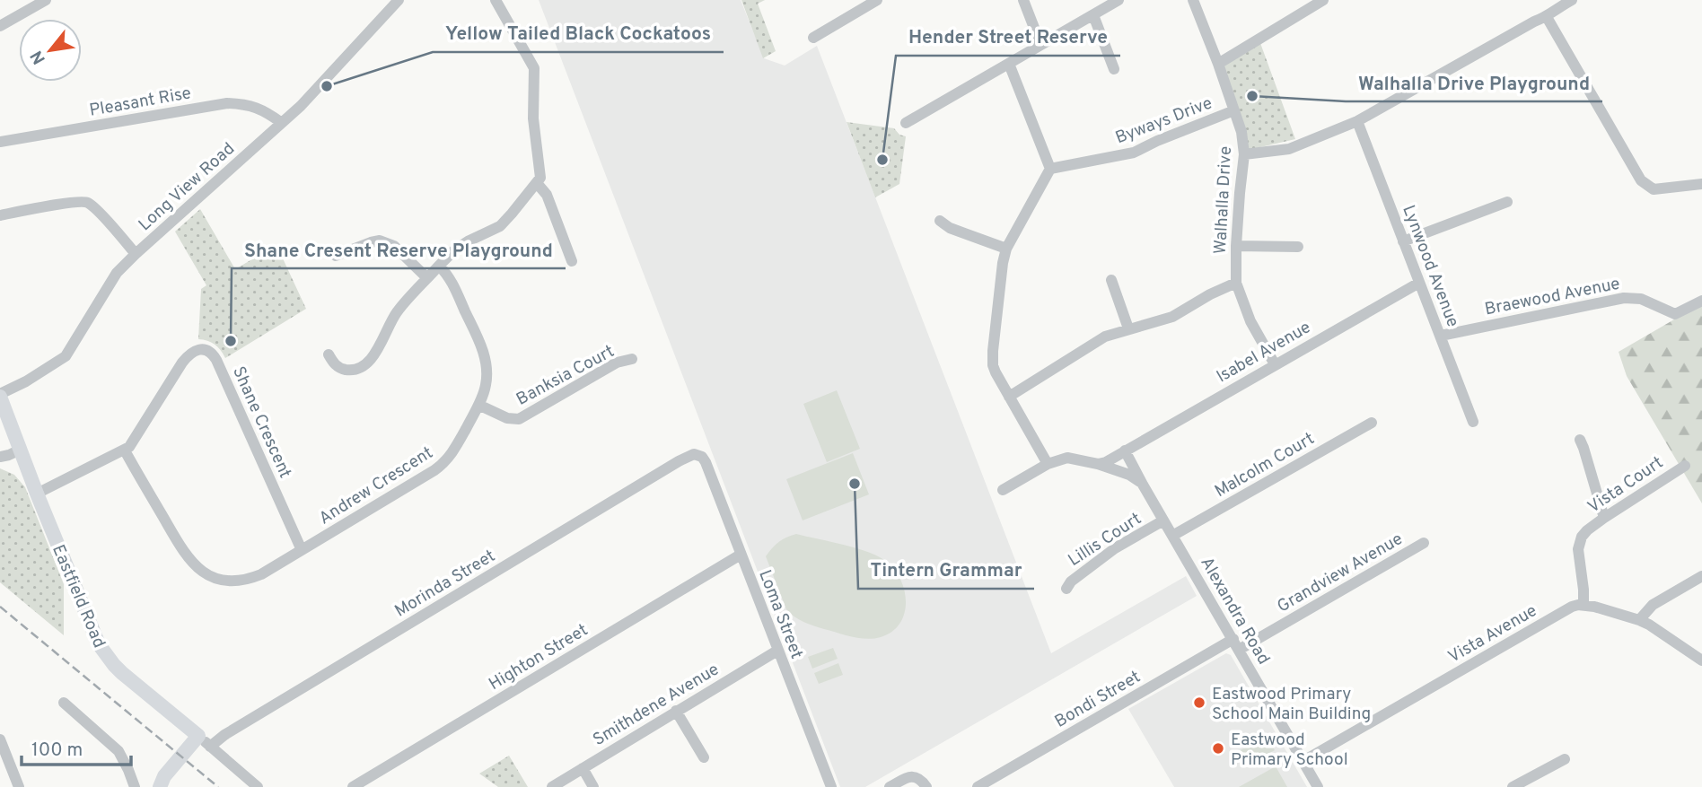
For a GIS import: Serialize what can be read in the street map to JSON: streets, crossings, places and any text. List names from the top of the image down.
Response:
{
  "streets": {
    "main road": ["Eastfield Road"],
    "street": [
      "Pleasant Rise",
      "Byways Drive",
      "Long View Road",
      "Walhalla Drive",
      "Lynwood Avenue",
      "Braewood Avenue",
      "Isabel Avenue",
      "Banksia Court",
      "Shane Crescent",
      "Malcolm Court",
      "Vista Court",
      "Andrew Crescent",
      "Lillis Court",
      "Grandview Avenue",
      "Morinda Street",
      "Alexandra Road",
      "Loma Street",
      "Vista Avenue",
      "Highton Street",
      "Bondi Street",
      "Smithdene Avenue"
    ]
  },
  "crossings": [
    ["Pleasant Rise", "Long View Road"],
    ["Byways Drive", "Walhalla Drive"],
    ["Long View Road", "Eastfield Road"],
    ["Walhalla Drive", "Isabel Avenue"],
    ["Lynwood Avenue", "Braewood Avenue"],
    ["Lynwood Avenue", "Isabel Avenue"],
    ["Isabel Avenue", "Alexandra Road"],
    ["Banksia Court", "Andrew Crescent"],
    ["Shane Crescent", "Andrew Crescent"],
    ["Shane Crescent", "Eastfield Road"],
    ["Malcolm Court", "Alexandra Road"],
    ["Vista Court", "Vista Avenue"],
    ["Lillis Court", "Alexandra Road"],
    ["Grandview Avenue", "Alexandra Road"],
    ["Grandview Avenue", "Bondi Street"],
    ["Morinda Street", "Loma Street"],
    ["Alexandra Road", "Vista Avenue"],
    ["Alexandra Road", "Bondi Street"],
    ["Loma Street", "Highton Street"],
    ["Loma Street", "Smithdene Avenue"]
  ],
  "places": [
    "Yellow Tailed Black Cockatoos",
    "Walhalla Drive Playground",
    "Hender Street Reserve",
    "Shane Cresent Reserve Playground",
    "Tintern Grammar",
    "Eastwood Primary School Main Building",
    "Eastwood Primary School"
  ],
  "scale_bar": "100 m",
  "north": "bottom left"
}
